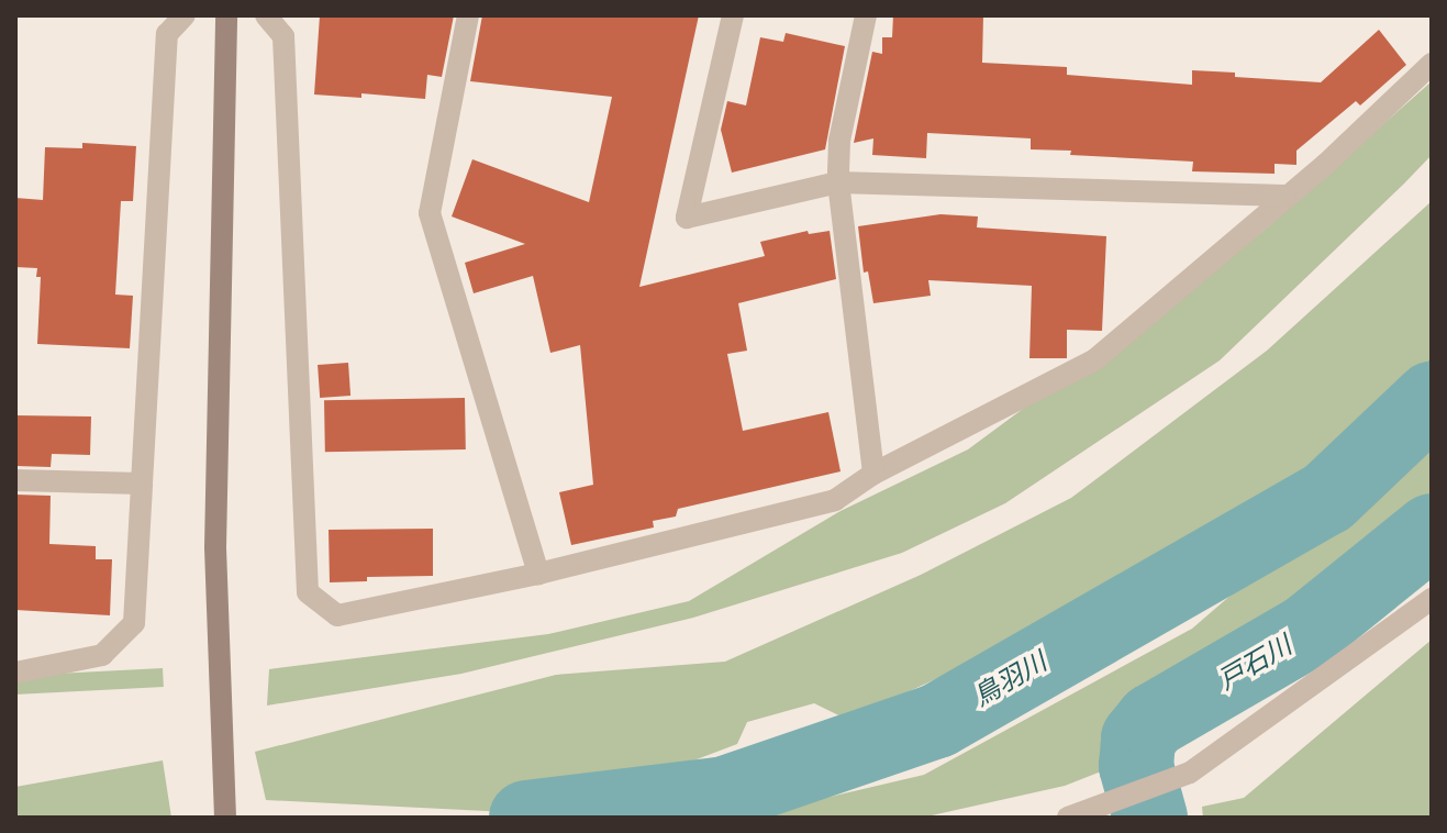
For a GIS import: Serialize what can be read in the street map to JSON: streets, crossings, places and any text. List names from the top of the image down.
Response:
{
  "water": ["戸石川", "鳥羽川"]
}
